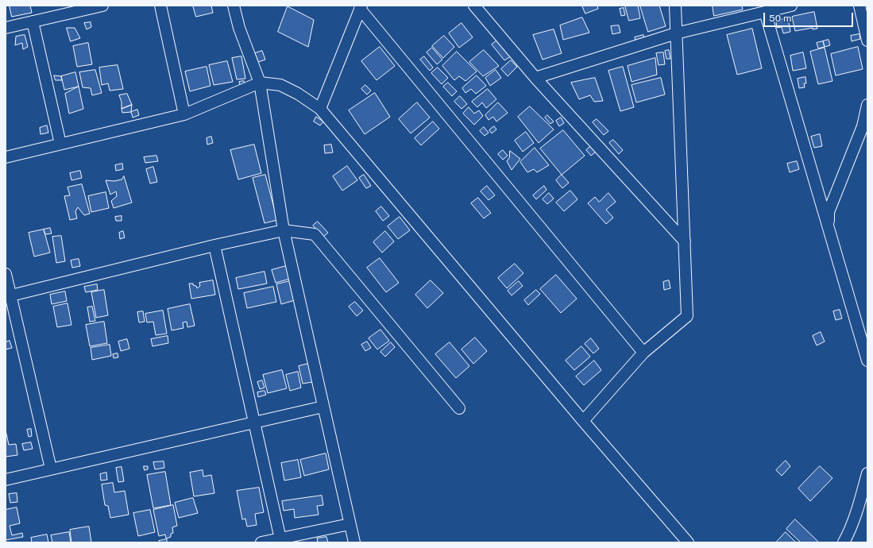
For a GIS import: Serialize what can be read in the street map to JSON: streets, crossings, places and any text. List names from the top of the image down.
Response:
{
  "scale_bar": "50 m"
}
